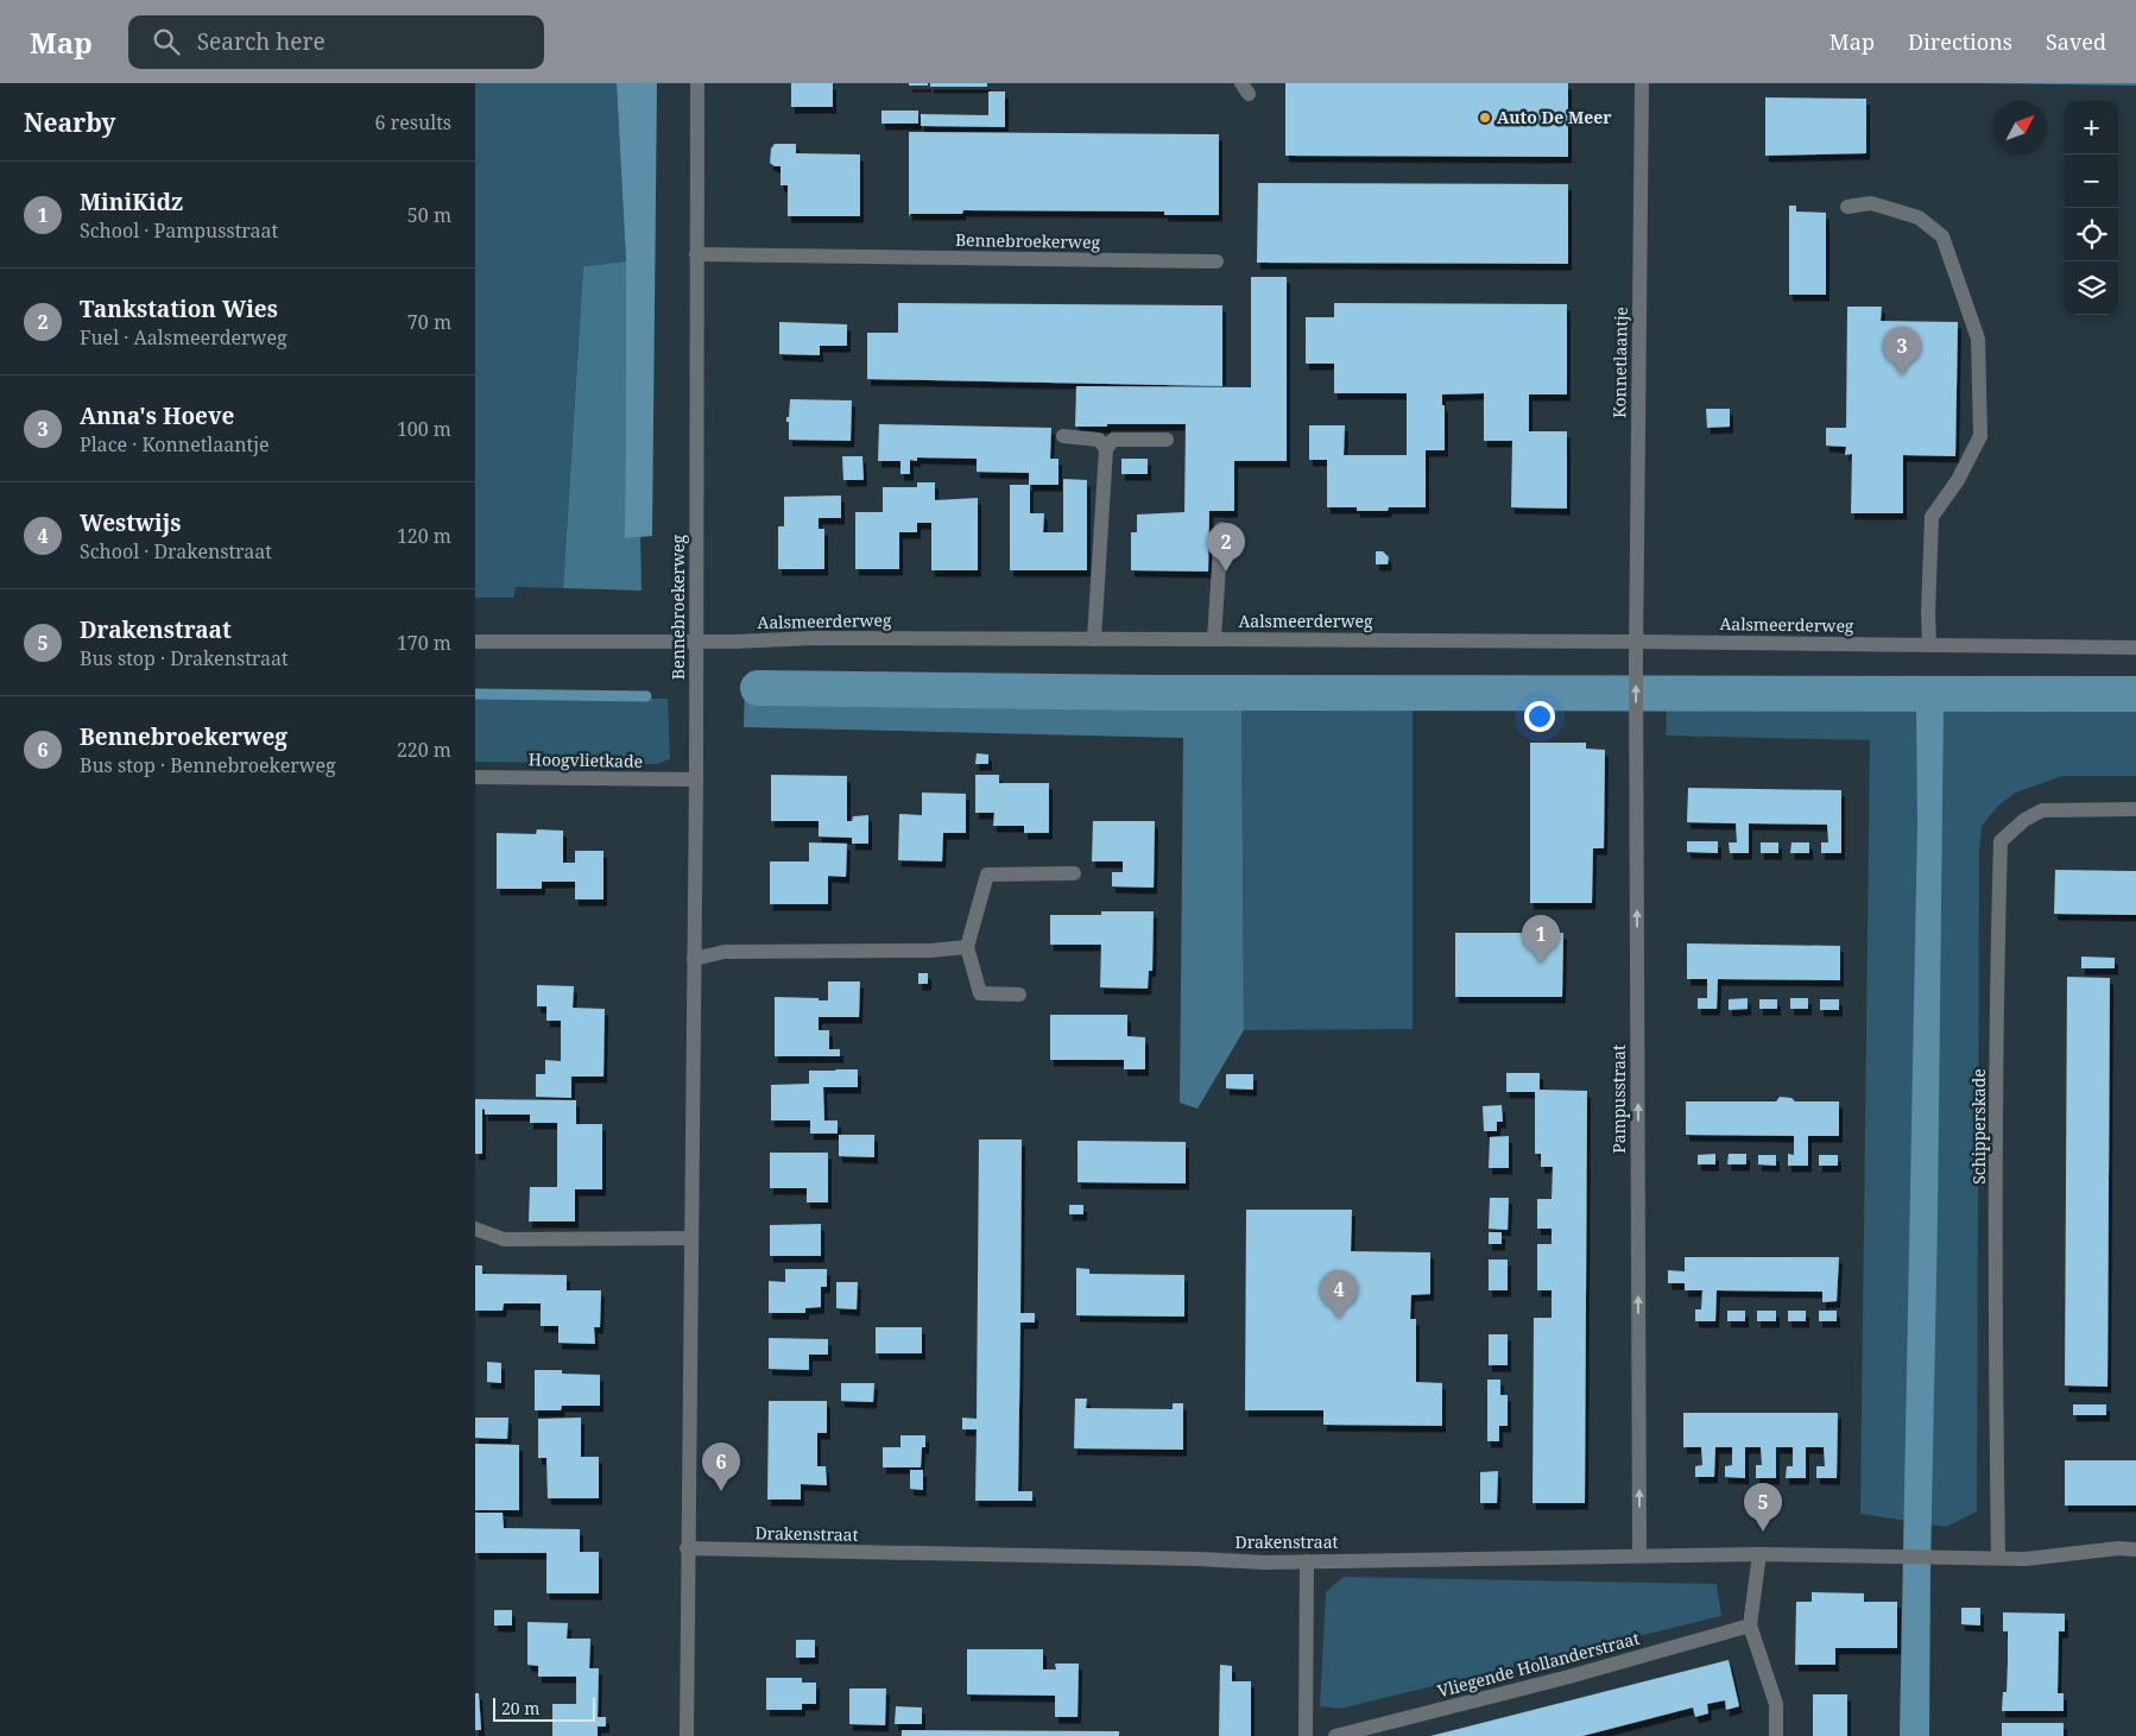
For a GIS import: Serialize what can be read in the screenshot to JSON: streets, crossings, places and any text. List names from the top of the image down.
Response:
{
  "streets": {
    "street": [
      "Bennebroekerweg",
      "Konnetlaantje",
      "Aalsmeerderweg",
      "Hoogvlietkade",
      "Pampusstraat",
      "Schipperskade",
      "Drakenstraat",
      "Vliegende Hollanderstraat"
    ]
  },
  "crossings": [
    ["Bennebroekerweg", "Aalsmeerderweg"],
    ["Bennebroekerweg", "Hoogvlietkade"],
    ["Bennebroekerweg", "Drakenstraat"],
    ["Konnetlaantje", "Aalsmeerderweg"],
    ["Konnetlaantje", "Pampusstraat"],
    ["Aalsmeerderweg", "Pampusstraat"],
    ["Pampusstraat", "Drakenstraat"],
    ["Schipperskade", "Drakenstraat"]
  ],
  "one_way": ["Pampusstraat"],
  "places": ["Auto De Meer"],
  "scale_bar": "20 m",
  "north": "top right",
  "page": {
    "header": "Map",
    "search": "Search here",
    "nav": ["Map", "Directions", "Saved"],
    "heading": ["Nearby", "6 results"],
    "map_buttons": ["+", "−"],
    "list": [
      {
        "mark": "1",
        "name": "MiniKidz",
        "note": "School · Pampusstraat",
        "value": "50 m"
      },
      {
        "mark": "2",
        "name": "Tankstation Wies",
        "note": "Fuel · Aalsmeerderweg",
        "value": "70 m"
      },
      {
        "mark": "3",
        "name": "Anna's Hoeve",
        "note": "Place · Konnetlaantje",
        "value": "100 m"
      },
      {
        "mark": "4",
        "name": "Westwijs",
        "note": "School · Drakenstraat",
        "value": "120 m"
      },
      {
        "mark": "5",
        "name": "Drakenstraat",
        "note": "Bus stop · Drakenstraat",
        "value": "170 m"
      },
      {
        "mark": "6",
        "name": "Bennebroekerweg",
        "note": "Bus stop · Bennebroekerweg",
        "value": "220 m"
      }
    ],
    "pins": [
      "3",
      "2",
      "1",
      "4",
      "6",
      "5"
    ],
    "scale": "20 m"
  }
}
